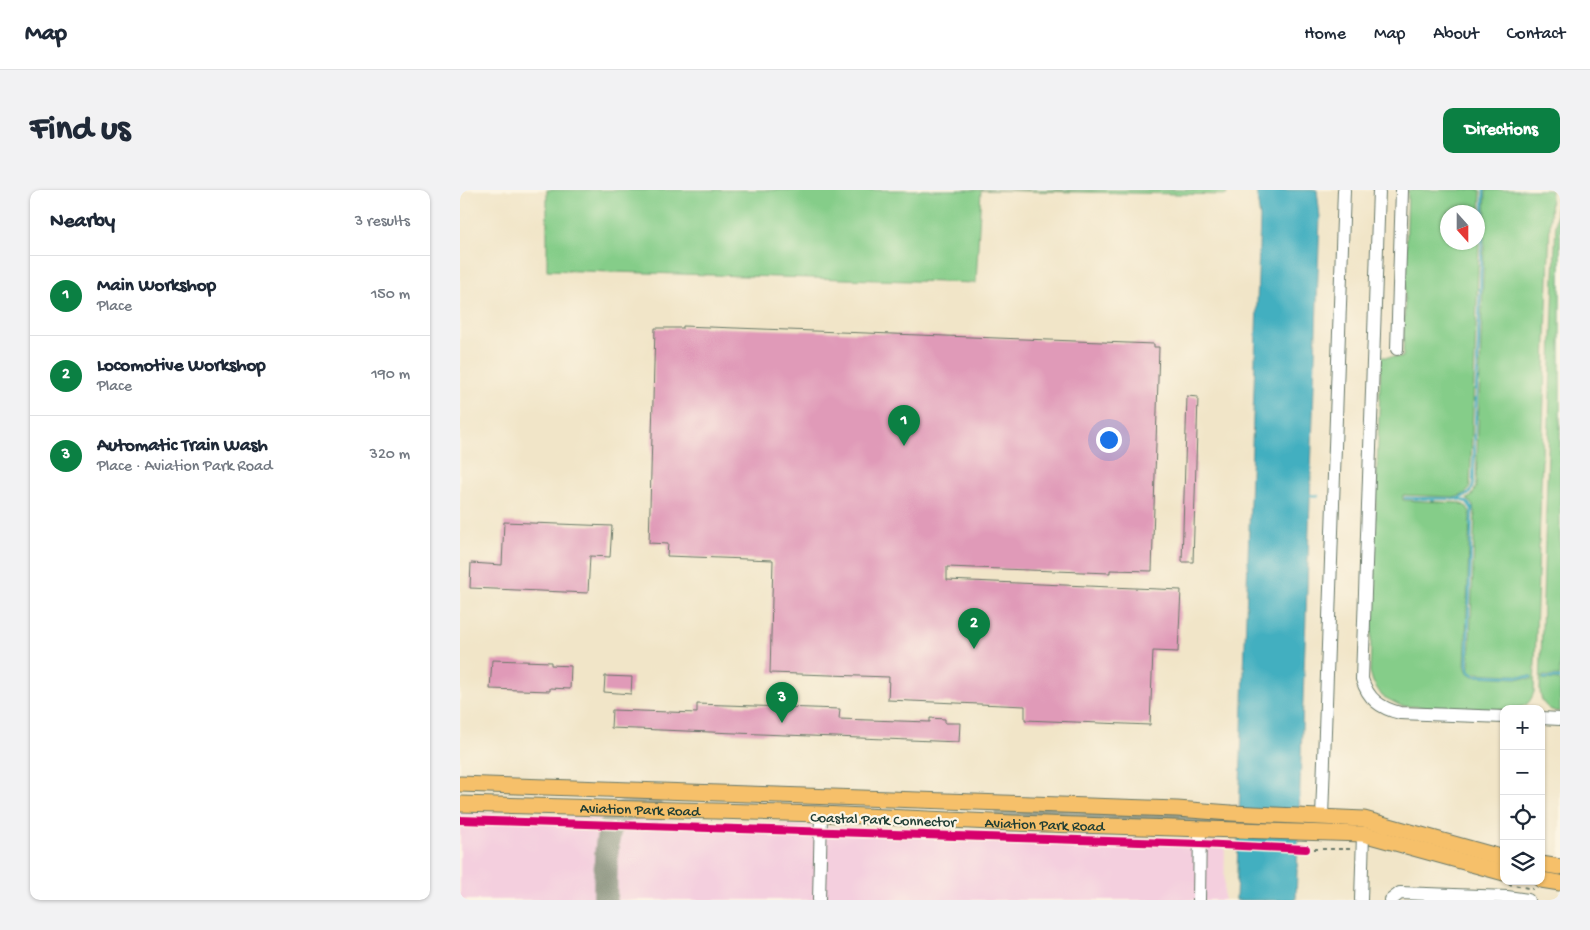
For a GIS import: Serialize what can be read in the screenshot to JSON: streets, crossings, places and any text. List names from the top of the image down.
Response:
{
  "streets": {
    "main road": ["Aviation Park Road"],
    "cycle path": ["Coastal Park Connector"]
  },
  "north": "bottom",
  "page": {
    "header": "Map",
    "nav": [
      "Home",
      "Map",
      "About",
      "Contact"
    ],
    "buttons": "Directions",
    "title": "Find us",
    "heading": ["Nearby", "3 results"],
    "list": [
      {
        "mark": "1",
        "name": "Main Workshop",
        "note": "Place",
        "value": "150 m"
      },
      {
        "mark": "2",
        "name": "Locomotive Workshop",
        "note": "Place",
        "value": "190 m"
      },
      {
        "mark": "3",
        "name": "Automatic Train Wash",
        "note": "Place · Aviation Park Road",
        "value": "320 m"
      }
    ],
    "pins": ["1", "2", "3"],
    "map_buttons": ["+", "−"]
  }
}
